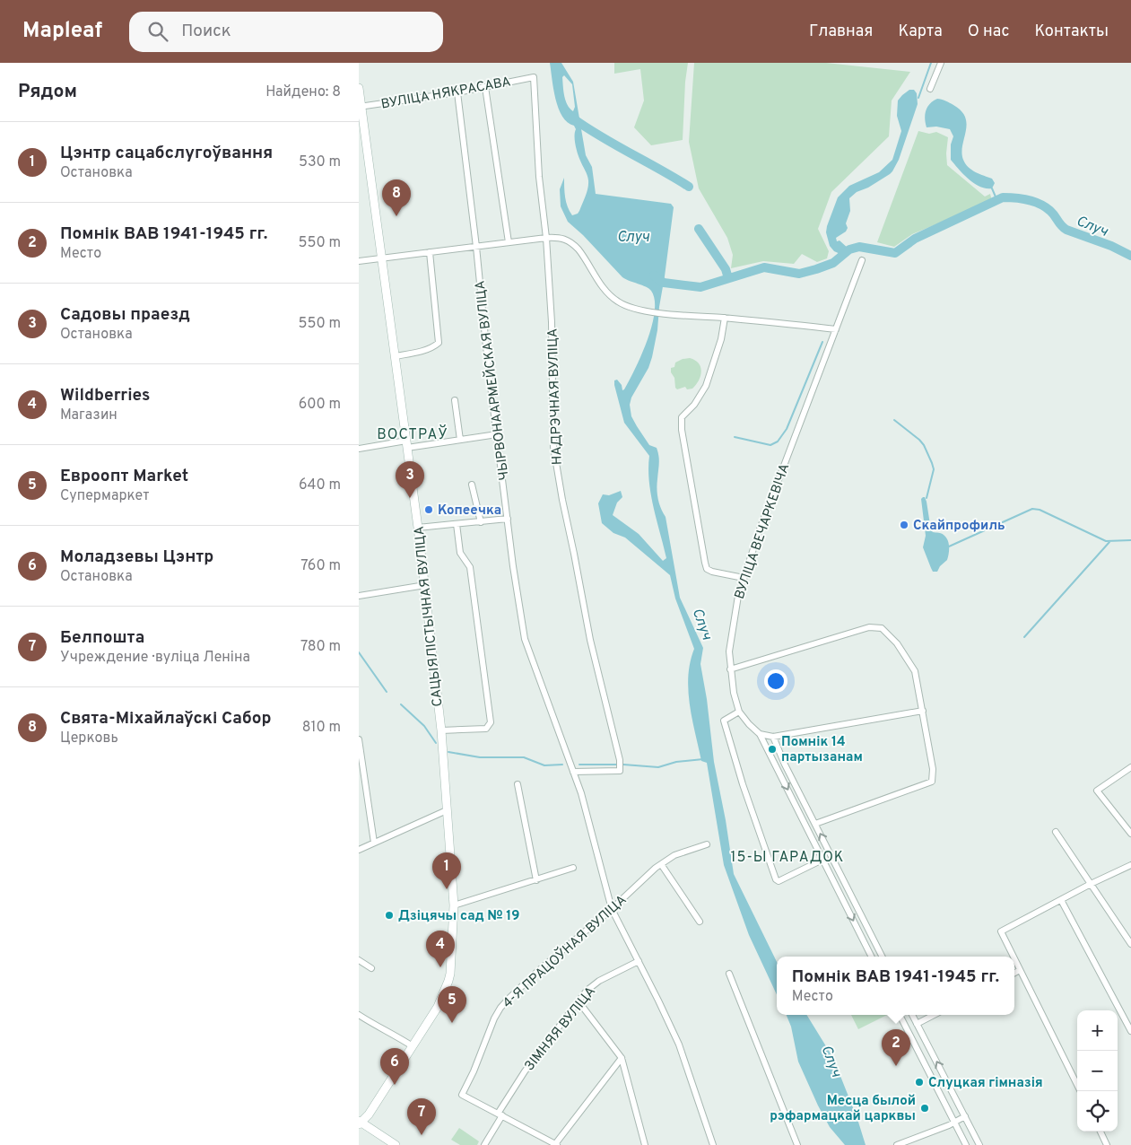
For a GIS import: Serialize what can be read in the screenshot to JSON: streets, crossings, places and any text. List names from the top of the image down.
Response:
{
  "streets": {
    "main road": ["САЦЫЯЛІСТЫЧНАЯ ВУЛІЦА"],
    "street": [
      "ВУЛІЦА НЯКРАСАВА",
      "ЧЫРВОНААРМЕЙСКАЯ ВУЛІЦА",
      "НАДРЭЧНАЯ ВУЛІЦА",
      "ВУЛІЦА ВЕЧАРКЕВІЧА",
      "4-Я ПРАЦОЎНАЯ ВУЛІЦА",
      "ЗІМНЯЯ ВУЛІЦА"
    ]
  },
  "crossings": [
    ["ВУЛІЦА НЯКРАСАВА", "ЧЫРВОНААРМЕЙСКАЯ ВУЛІЦА"],
    ["ВУЛІЦА НЯКРАСАВА", "НАДРЭЧНАЯ ВУЛІЦА"],
    ["ВУЛІЦА НЯКРАСАВА", "САЦЫЯЛІСТЫЧНАЯ ВУЛІЦА"],
    ["ЧЫРВОНААРМЕЙСКАЯ ВУЛІЦА", "НАДРЭЧНАЯ ВУЛІЦА"],
    ["ЧЫРВОНААРМЕЙСКАЯ ВУЛІЦА", "4-Я ПРАЦОЎНАЯ ВУЛІЦА"],
    ["ЧЫРВОНААРМЕЙСКАЯ ВУЛІЦА", "ЗІМНЯЯ ВУЛІЦА"],
    ["4-Я ПРАЦОЎНАЯ ВУЛІЦА", "ЗІМНЯЯ ВУЛІЦА"]
  ],
  "districts": ["ВОСТРАЎ", "15-Ы ГАРАДОК"],
  "water": ["Случ"],
  "places": [
    "Копеечка",
    "Скайпрофиль",
    "Помнік 14 партызанам",
    "Дзіцячы сад № 19",
    "Слуцкая гімназія",
    "Месца былой рэфармацкай царквы"
  ],
  "page": {
    "header": "Mapleaf",
    "search": "Поиск",
    "nav": [
      "Главная",
      "Карта",
      "О нас",
      "Контакты"
    ],
    "heading": ["Рядом", "Найдено: 8"],
    "list": [
      {
        "mark": "1",
        "name": "Цэнтр сацабслугоўвання",
        "note": "Остановка",
        "value": "530 m"
      },
      {
        "mark": "2",
        "name": "Помнік ВАВ 1941-1945 гг.",
        "note": "Место",
        "value": "550 m"
      },
      {
        "mark": "3",
        "name": "Садовы праезд",
        "note": "Остановка",
        "value": "550 m"
      },
      {
        "mark": "4",
        "name": "Wildberries",
        "note": "Магазин",
        "value": "600 m"
      },
      {
        "mark": "5",
        "name": "Евроопт Market",
        "note": "Супермаркет",
        "value": "640 m"
      },
      {
        "mark": "6",
        "name": "Моладзевы Цэнтр",
        "note": "Остановка",
        "value": "760 m"
      },
      {
        "mark": "7",
        "name": "Белпошта",
        "note": "Учреждение · вуліца Леніна",
        "value": "780 m"
      },
      {
        "mark": "8",
        "name": "Свята-Міхайлаўскі Сабор",
        "note": "Церковь",
        "value": "810 m"
      }
    ],
    "pins": [
      "8",
      "3",
      "1",
      "4",
      "5",
      "2",
      "6",
      "7"
    ],
    "popup": ["Помнік ВАВ 1941-1945 гг.", "Место"],
    "map_buttons": ["+", "−"]
  }
}
